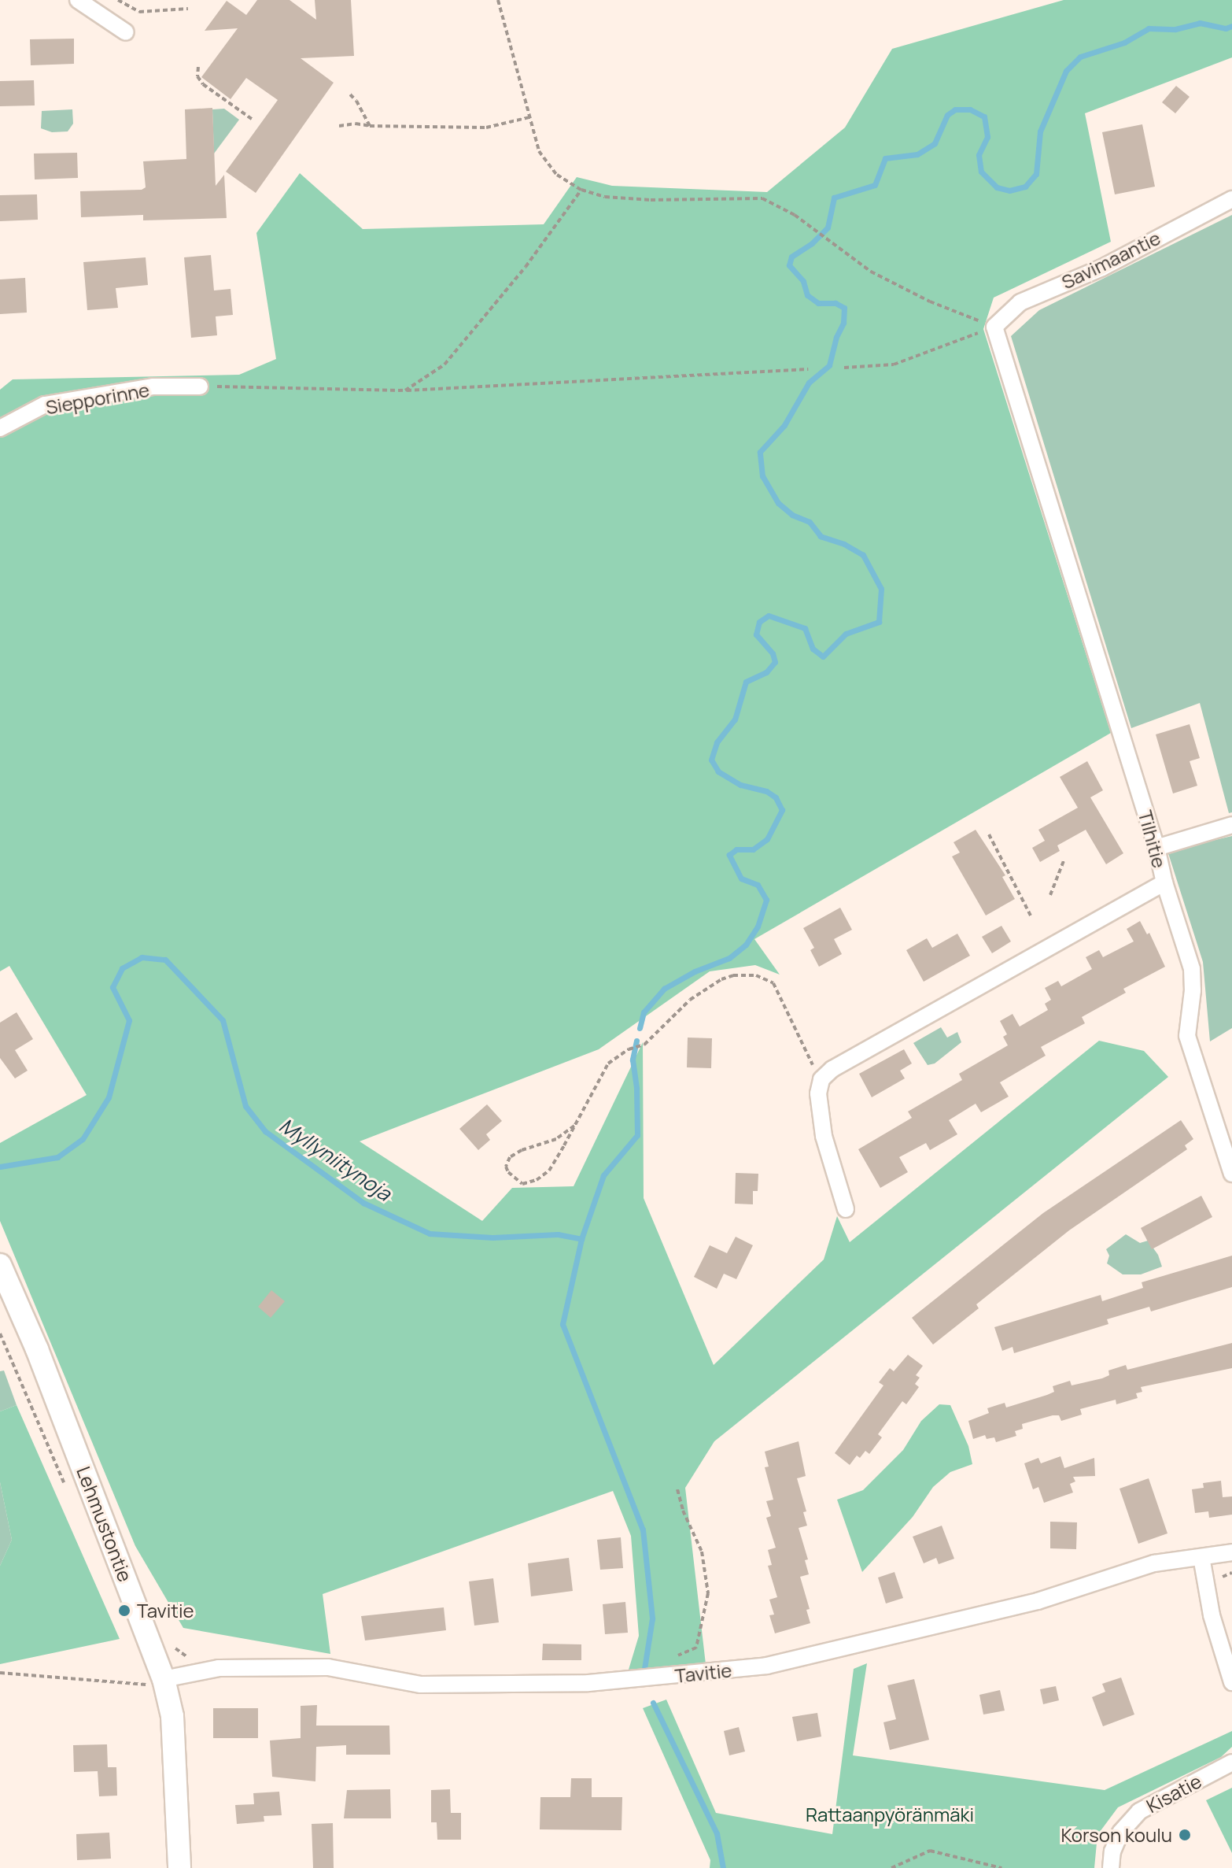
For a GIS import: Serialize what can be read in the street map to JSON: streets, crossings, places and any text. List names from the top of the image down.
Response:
{
  "streets": {
    "main road": ["Lehmustontie"],
    "street": [
      "Savimaantie",
      "Siepporinne",
      "Tilhitie",
      "Tavitie",
      "Kisatie"
    ]
  },
  "crossings": [
    ["Savimaantie", "Tilhitie"],
    ["Lehmustontie", "Tavitie"]
  ],
  "water": ["Myllyniitynoja"],
  "parks": ["Rattaanpyöränmäki"],
  "places": ["Tavitie", "Korson koulu"]
}
